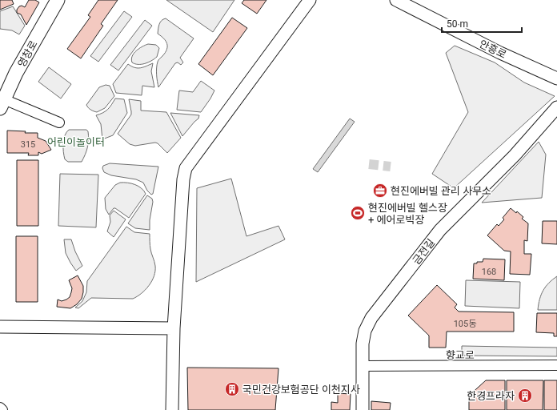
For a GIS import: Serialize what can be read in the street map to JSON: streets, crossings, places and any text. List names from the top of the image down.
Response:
{
  "streets": {
    "main road": ["영창로"],
    "street": ["안흥로", "금전길", "향교로"]
  },
  "crossings": [
    ["금전길", "향교로"]
  ],
  "parks": ["어린이놀이터"],
  "places": {
    "office": ["현진에버빌 관리 사무소"],
    "sports": ["현진에버빌 헬스장 + 에어로빅장"],
    "building": ["국민건강보험공단 이천지사", "한경프라자"]
  },
  "house_numbers": ["315", "168", "105동"],
  "scale_bar": "50 m"
}
